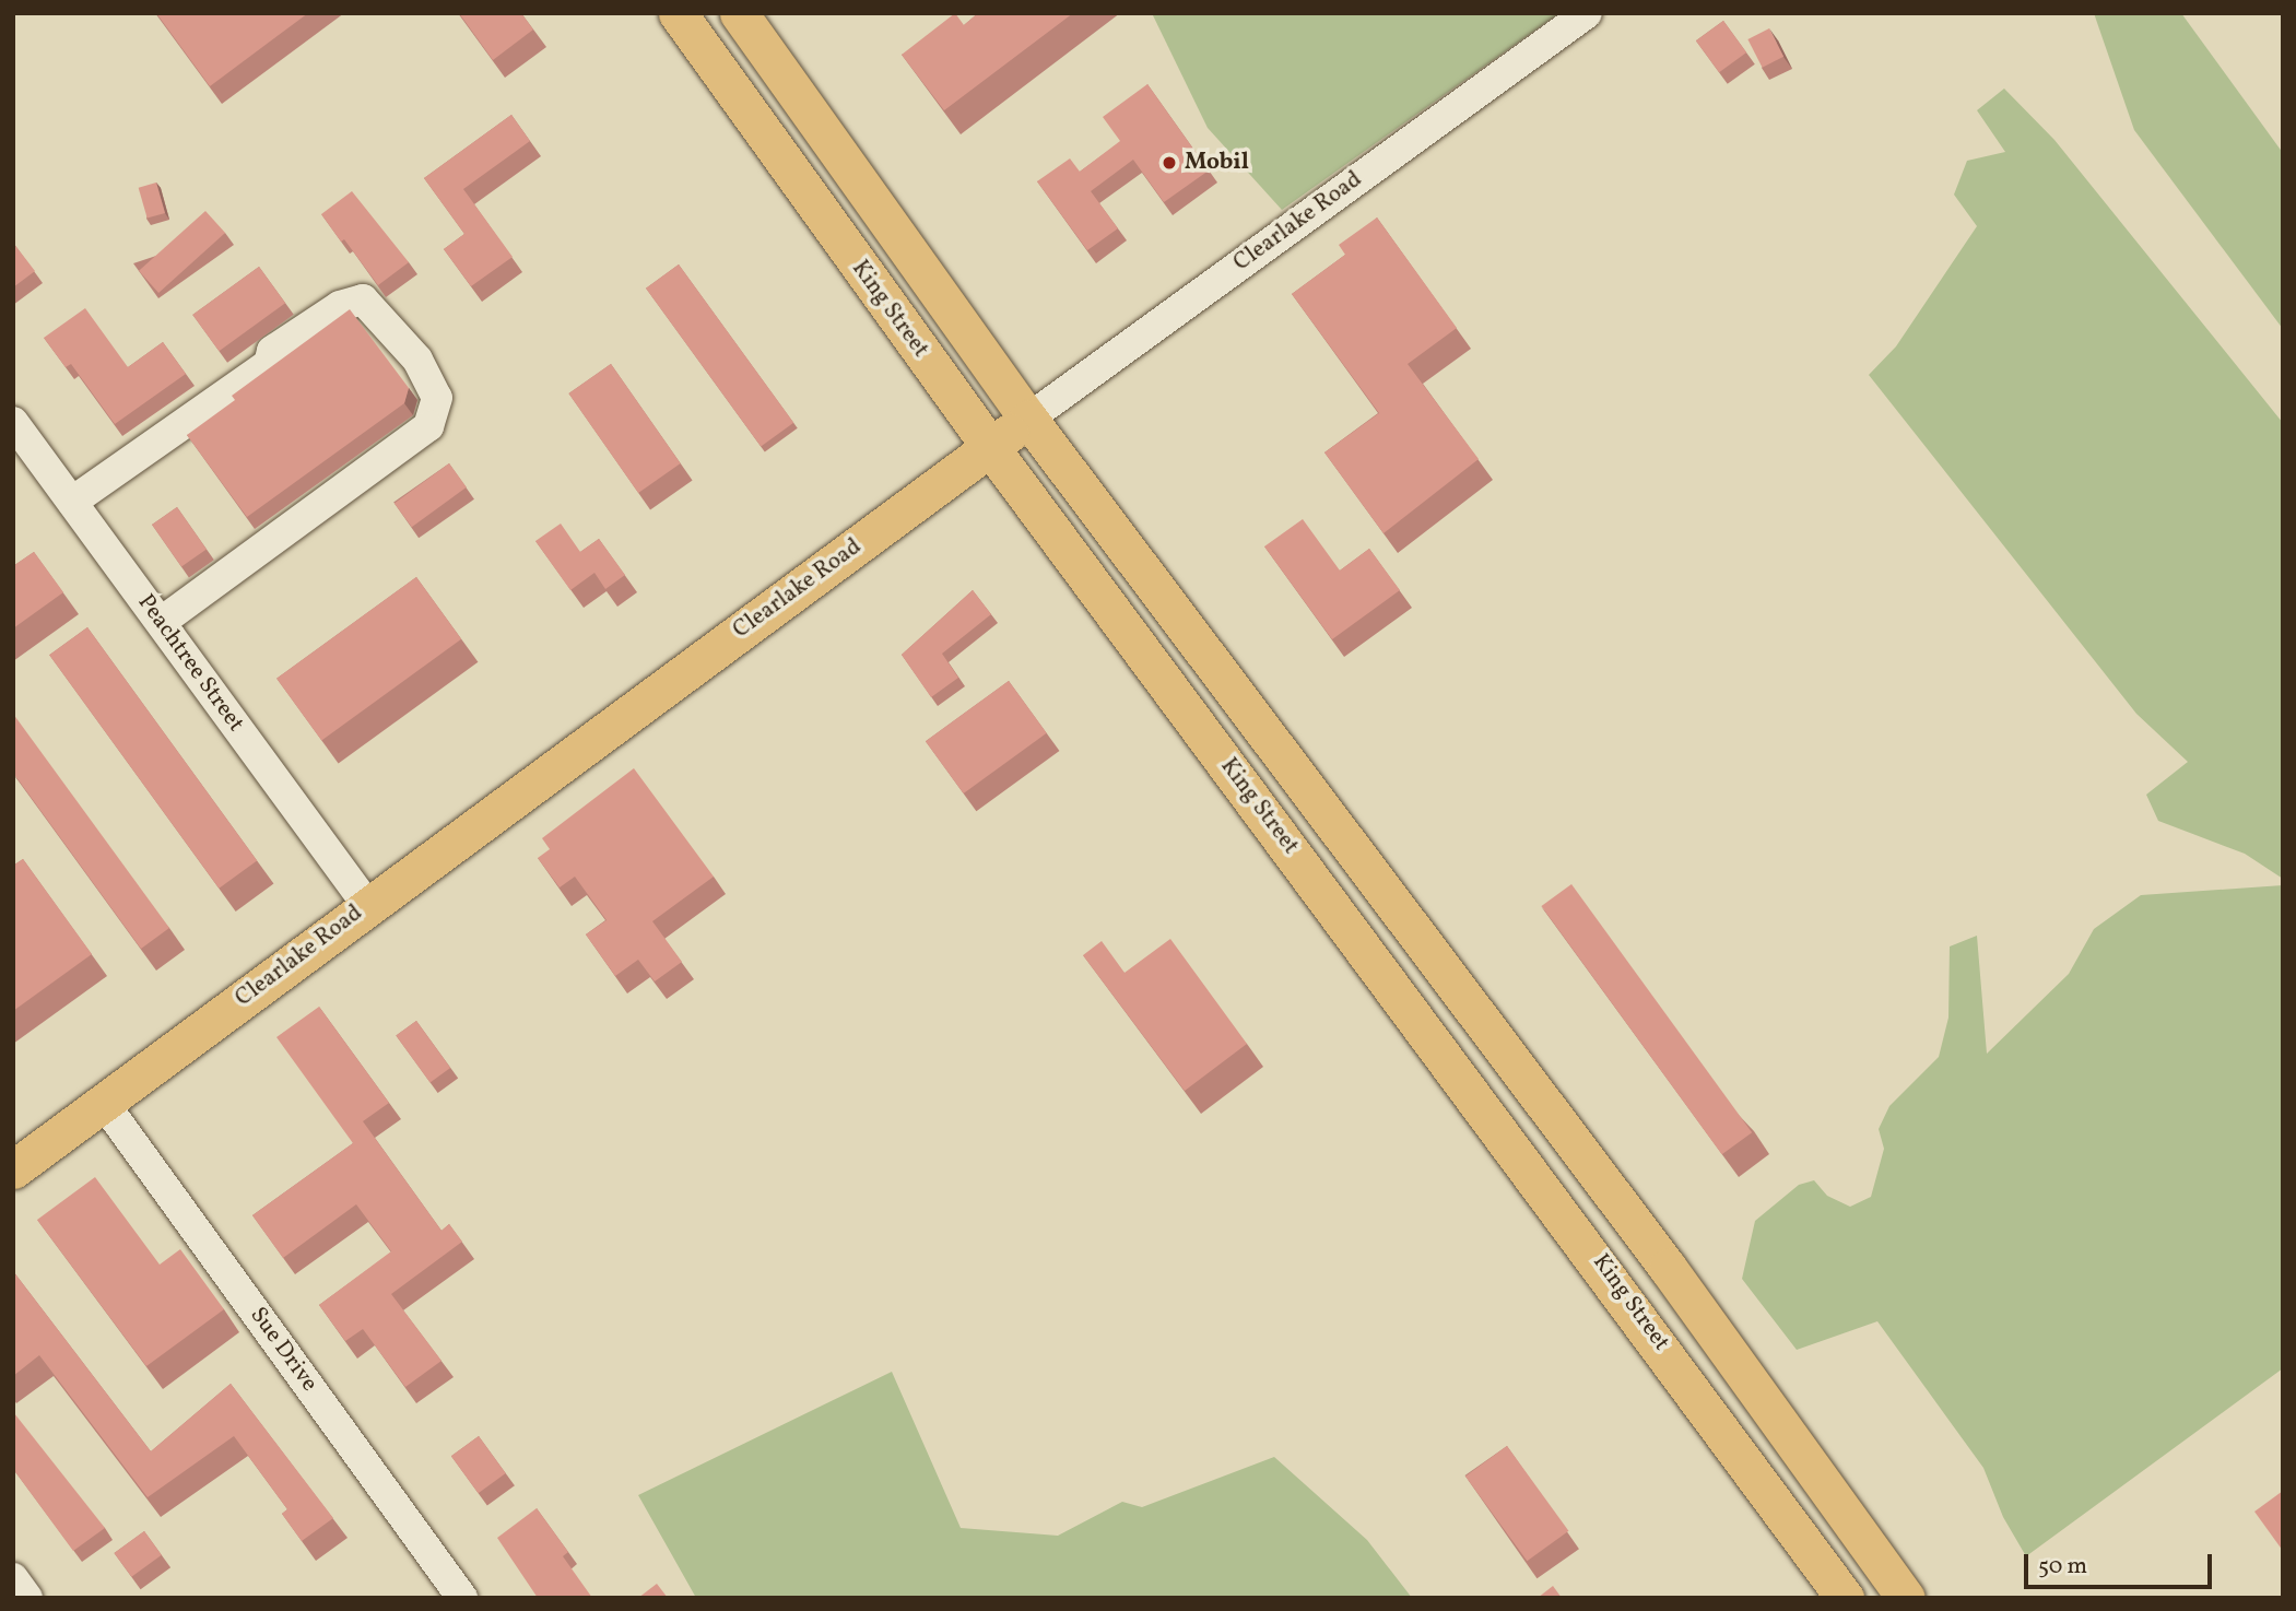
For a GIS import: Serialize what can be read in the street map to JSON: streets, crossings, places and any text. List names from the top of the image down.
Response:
{
  "streets": {
    "main road": ["Clearlake Road", "King Street"],
    "street": ["Peachtree Street", "Sue Drive"]
  },
  "crossings": [
    ["Clearlake Road", "King Street"],
    ["Clearlake Road", "Peachtree Street"],
    ["Clearlake Road", "Sue Drive"]
  ],
  "places": ["Mobil"],
  "scale_bar": "50 m"
}
